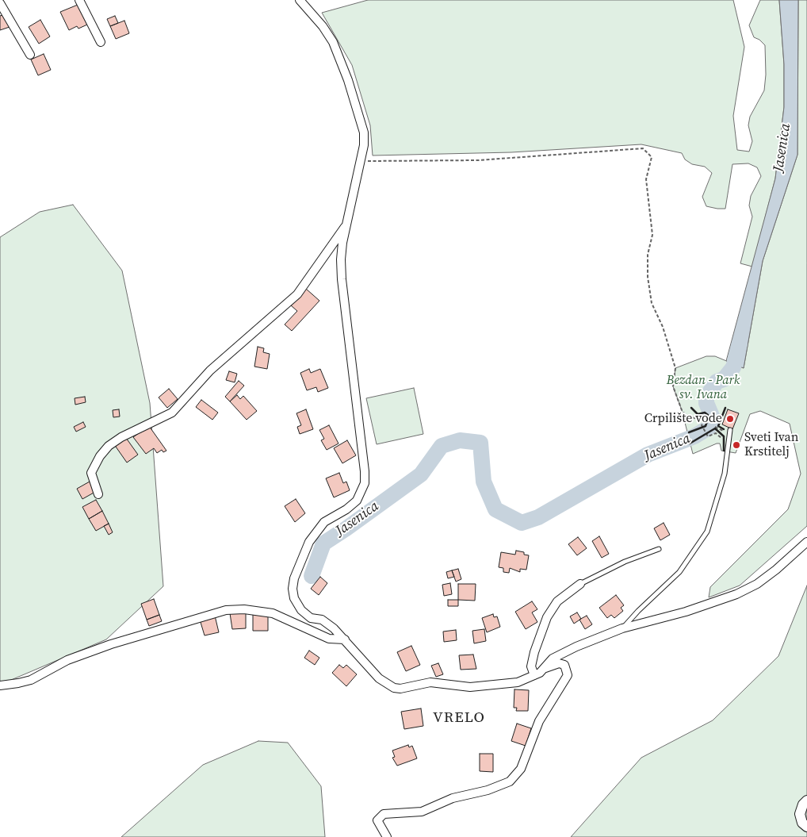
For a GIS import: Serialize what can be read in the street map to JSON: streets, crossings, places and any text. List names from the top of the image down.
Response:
{
  "districts": ["VRELO"],
  "water": ["Jasenica"],
  "parks": ["Bezdan - Park sv. Ivana"],
  "places": ["Crpilište vode", "Sveti Ivan Krstitelj"]
}
